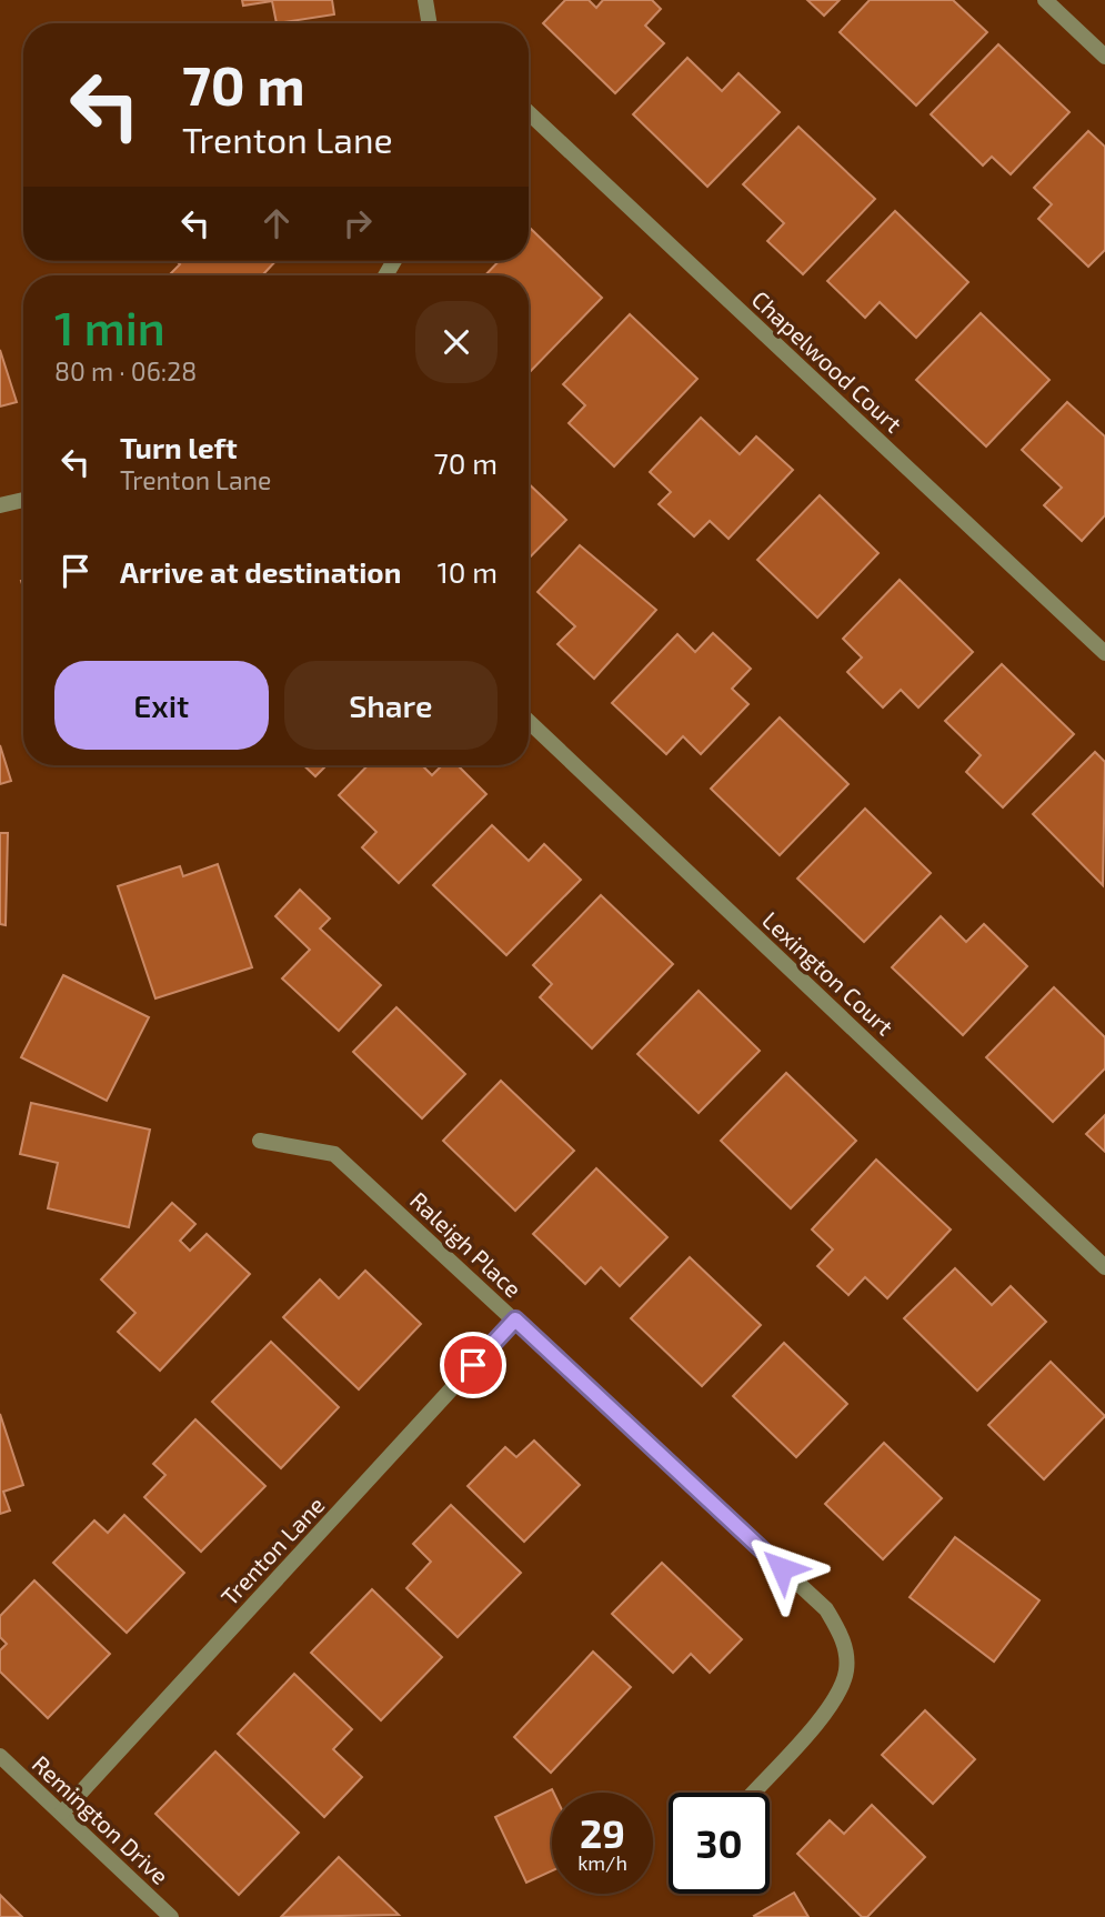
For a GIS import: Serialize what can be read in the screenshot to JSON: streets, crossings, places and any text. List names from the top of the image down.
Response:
{
  "streets": {
    "street": [
      "Chapelwood Court",
      "Lexington Court",
      "Raleigh Place",
      "Trenton Lane",
      "Remington Drive"
    ]
  },
  "crossings": [
    ["Raleigh Place", "Trenton Lane"],
    ["Trenton Lane", "Remington Drive"]
  ],
  "page": {
    "turn": ["70 m", "Trenton Lane"],
    "heading": ["1 min", "80 m · 06:28"],
    "list": [
      {
        "name": "Turn left",
        "note": "Trenton Lane",
        "value": "70 m"
      },
      {
        "name": "Arrive at destination",
        "value": "10 m"
      }
    ],
    "buttons": ["Exit", "Share"],
    "speed": "29 km/h",
    "limit": "30"
  }
}
